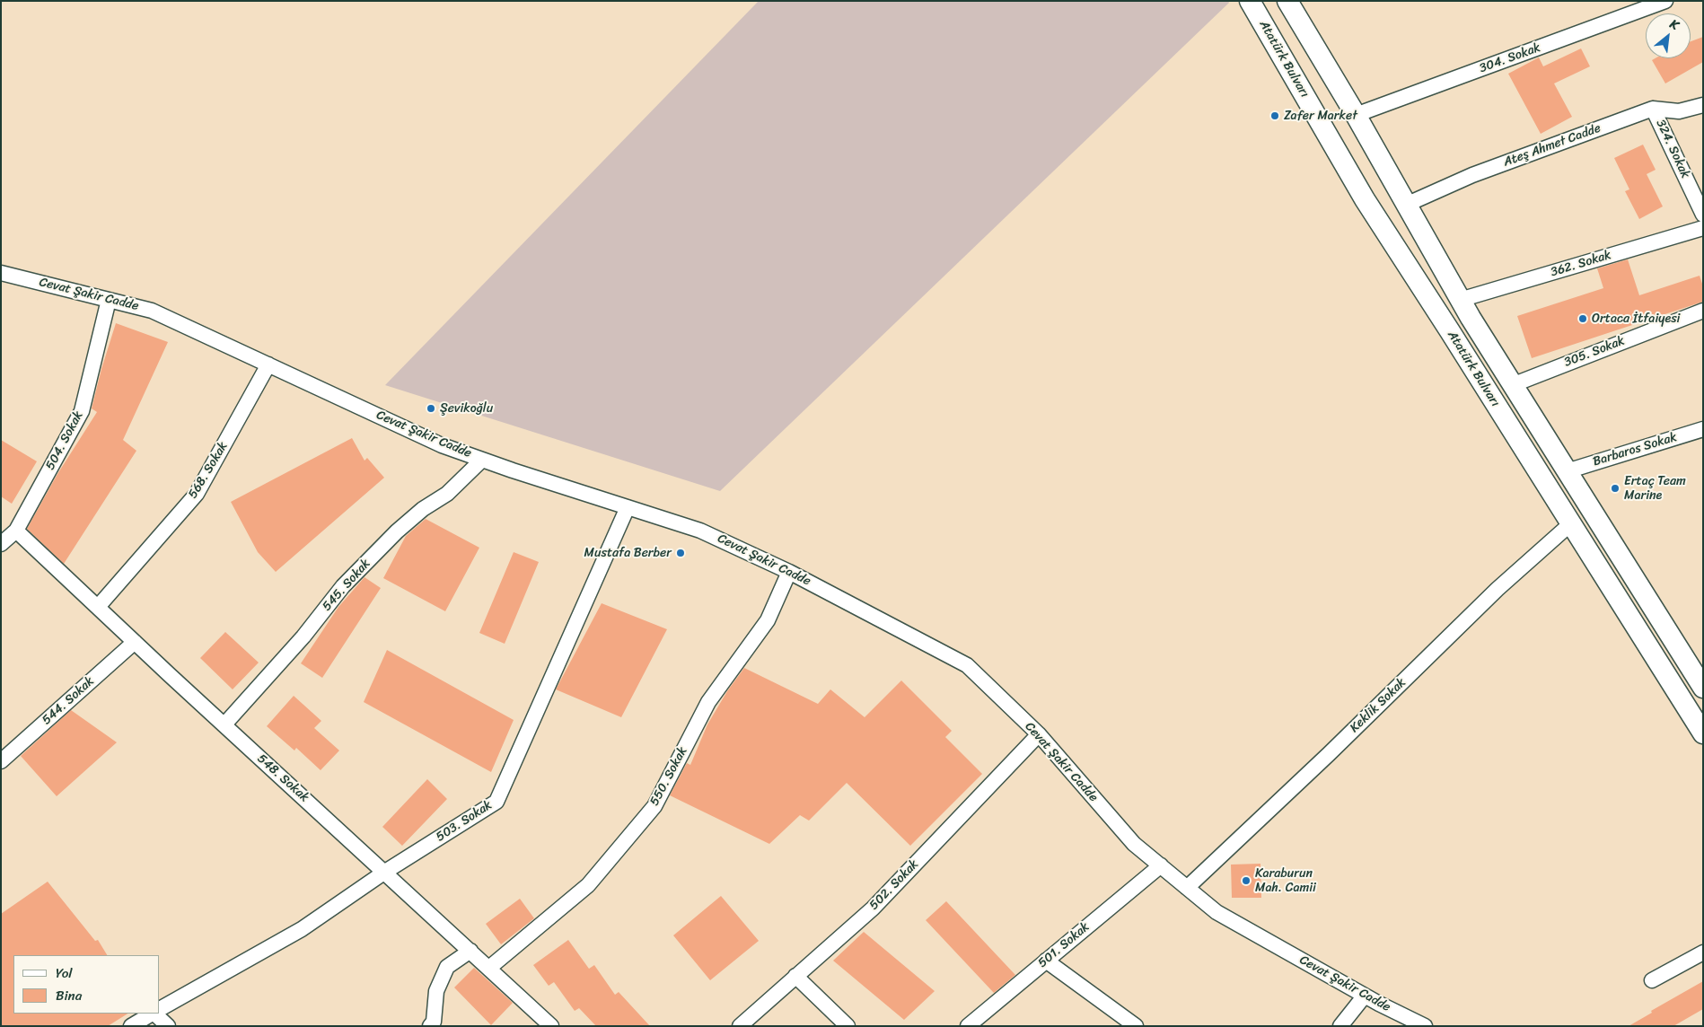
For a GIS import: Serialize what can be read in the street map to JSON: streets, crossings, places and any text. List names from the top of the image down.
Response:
{
  "streets": {
    "main road": ["Atatürk Bulvarı"],
    "street": [
      "304. Sokak",
      "Ateş Ahmet Cadde",
      "324. Sokak",
      "362. Sokak",
      "Cevat Şakir Cadde",
      "305. Sokak",
      "504. Sokak",
      "Barbaros Sokak",
      "568. Sokak",
      "545. Sokak",
      "544. Sokak",
      "Keklik Sokak",
      "550. Sokak",
      "548. Sokak",
      "503. Sokak",
      "502. Sokak",
      "501. Sokak"
    ]
  },
  "crossings": [
    ["304. Sokak", "Atatürk Bulvarı"],
    ["Atatürk Bulvarı", "Ateş Ahmet Cadde"],
    ["Atatürk Bulvarı", "362. Sokak"],
    ["Atatürk Bulvarı", "305. Sokak"],
    ["Atatürk Bulvarı", "Barbaros Sokak"],
    ["Atatürk Bulvarı", "Keklik Sokak"],
    ["Ateş Ahmet Cadde", "324. Sokak"],
    ["Cevat Şakir Cadde", "504. Sokak"],
    ["Cevat Şakir Cadde", "568. Sokak"],
    ["Cevat Şakir Cadde", "545. Sokak"],
    ["Cevat Şakir Cadde", "Keklik Sokak"],
    ["Cevat Şakir Cadde", "550. Sokak"],
    ["Cevat Şakir Cadde", "503. Sokak"],
    ["Cevat Şakir Cadde", "502. Sokak"],
    ["Cevat Şakir Cadde", "501. Sokak"],
    ["504. Sokak", "548. Sokak"],
    ["568. Sokak", "548. Sokak"],
    ["545. Sokak", "548. Sokak"],
    ["544. Sokak", "548. Sokak"],
    ["550. Sokak", "548. Sokak"],
    ["548. Sokak", "503. Sokak"]
  ],
  "places": [
    "Zafer Market",
    "Ortaca İtfaiyesi",
    "Şevikoğlu",
    "Ertaç Team Marine",
    "Mustafa Berber",
    "Karaburun Mah. Camii"
  ],
  "legend": ["Yol", "Bina"],
  "north": "top right"
}
